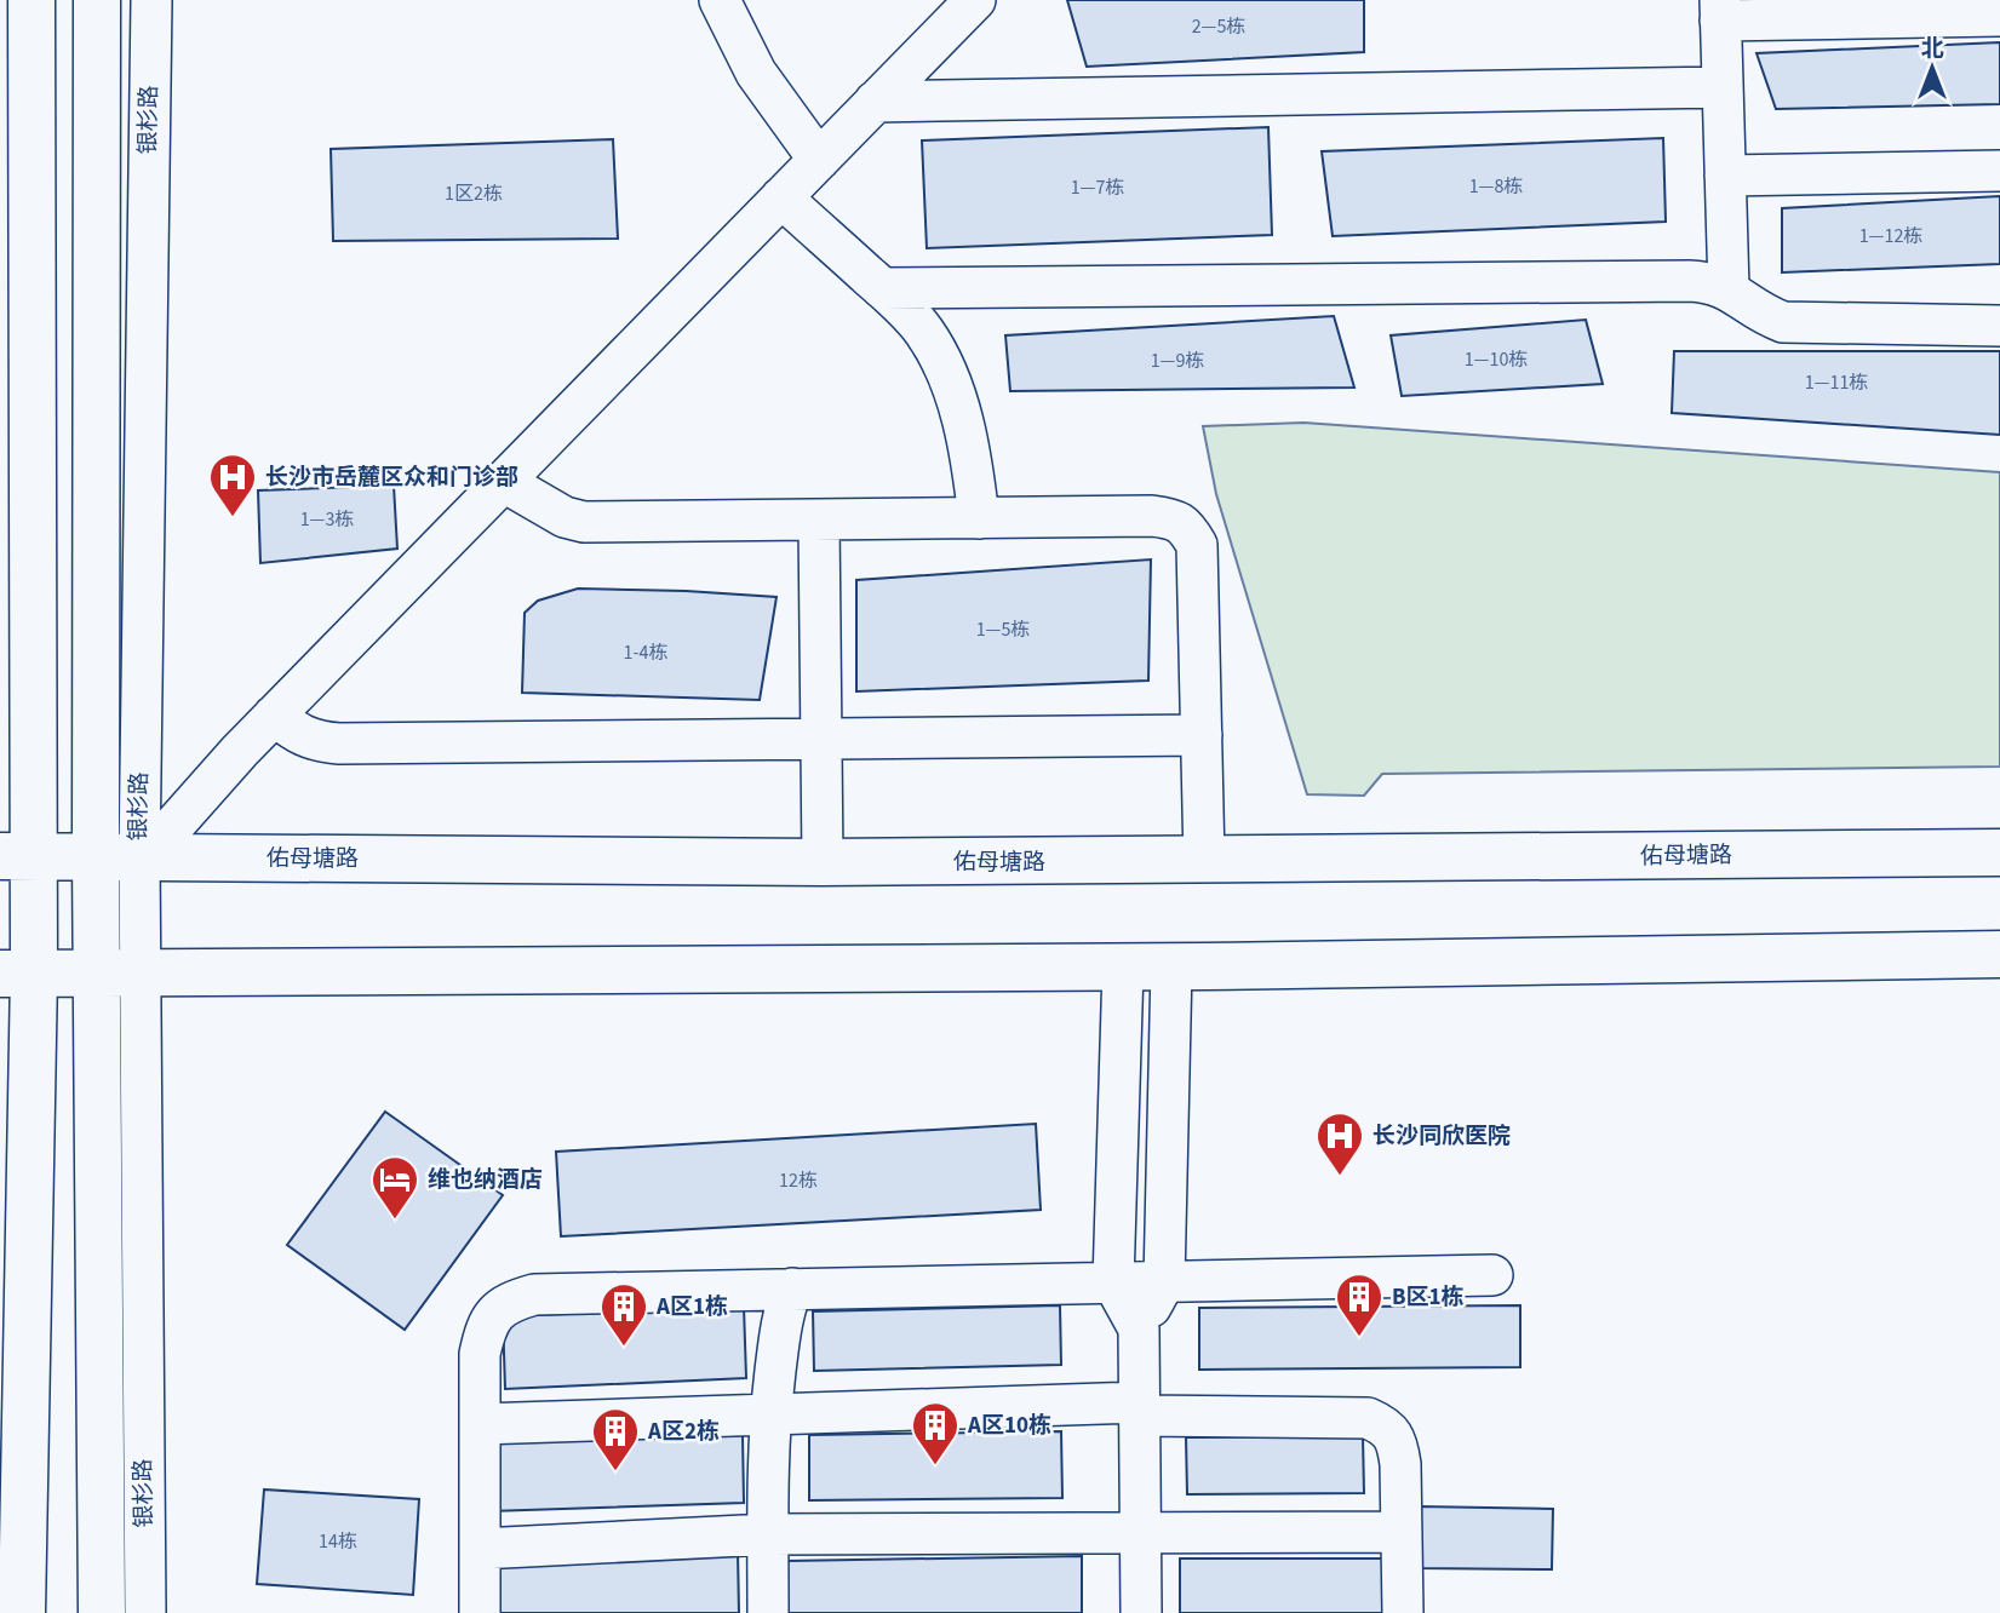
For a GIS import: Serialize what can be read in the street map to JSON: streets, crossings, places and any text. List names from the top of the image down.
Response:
{
  "streets": {
    "main road": ["银杉路", "佑母塘路"]
  },
  "crossings": [
    ["银杉路", "佑母塘路"]
  ],
  "places": {
    "hospital": ["长沙市岳麓区众和门诊部", "长沙同欣医院"],
    "hotel": ["维也纳酒店"],
    "building": [
      "B区1栋",
      "A区1栋",
      "A区10栋",
      "A区2栋"
    ]
  },
  "house_numbers": [
    "2—5栋",
    "1—8栋",
    "1—7栋",
    "1区2栋",
    "1—12栋",
    "1—10栋",
    "1—9栋",
    "1—11栋",
    "1—3栋",
    "1—5栋",
    "1-4栋",
    "12栋",
    "14栋"
  ],
  "north": "top"
}
